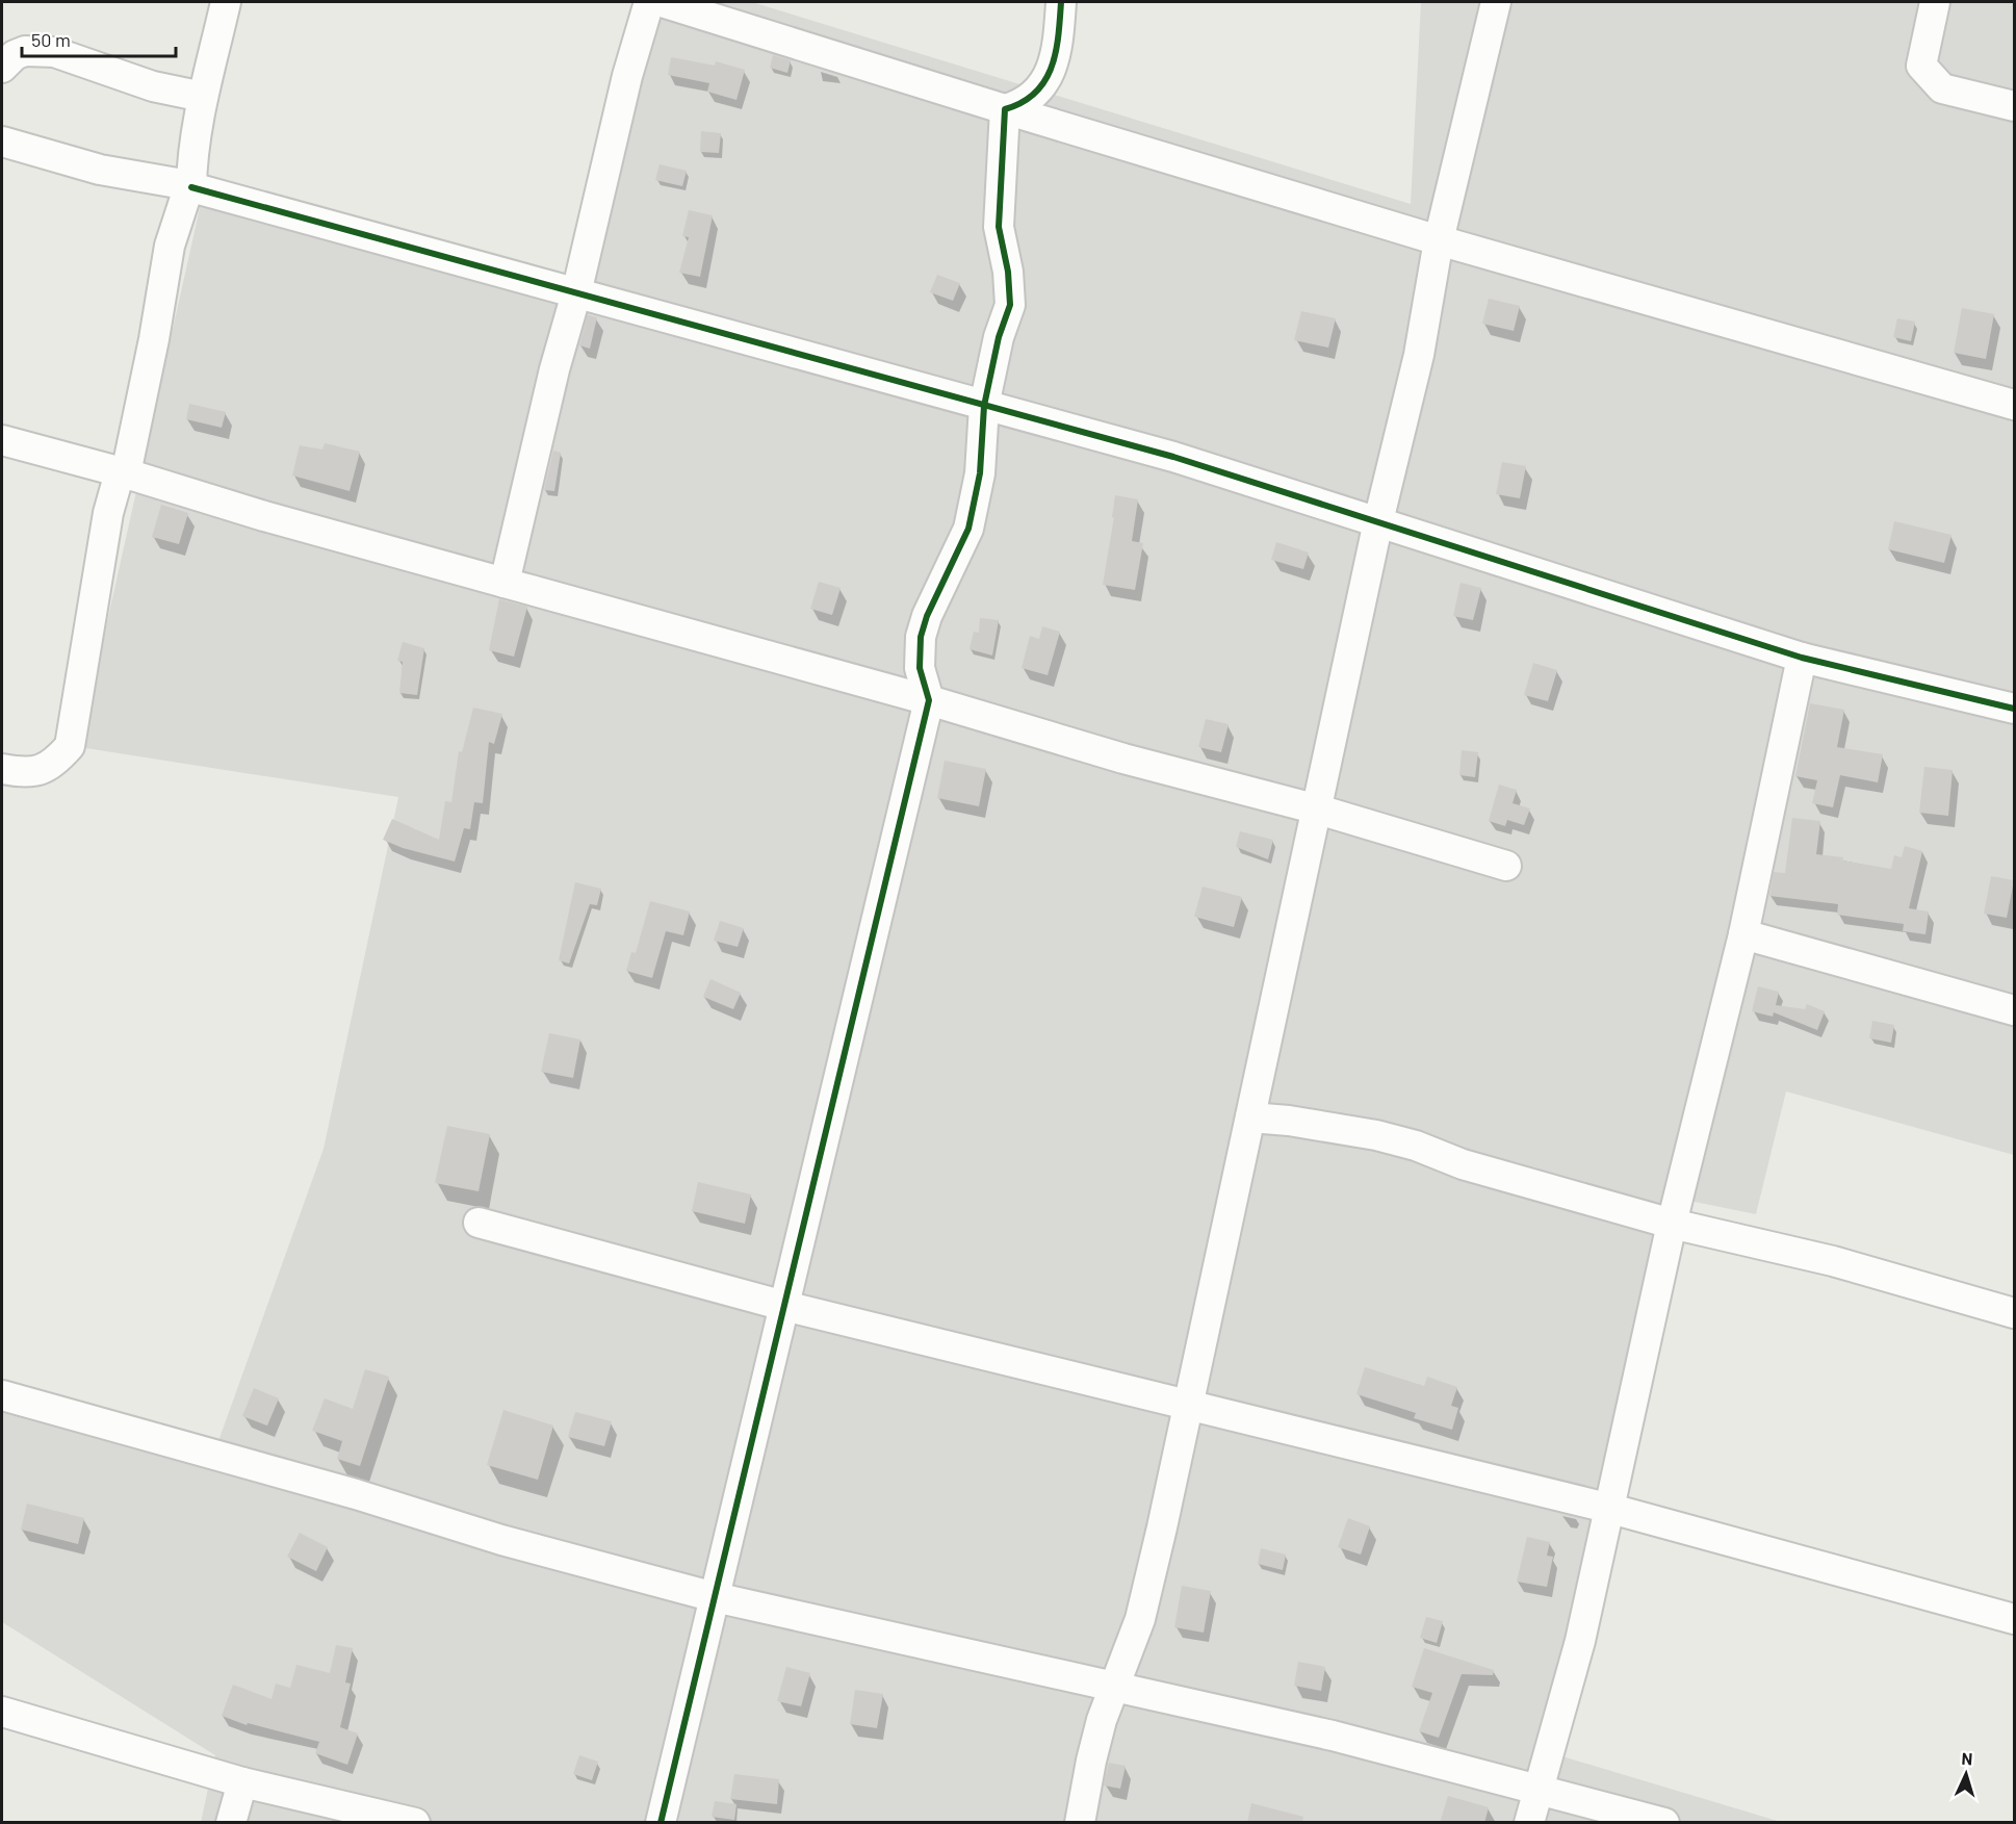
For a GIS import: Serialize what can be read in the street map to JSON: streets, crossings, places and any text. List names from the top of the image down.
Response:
{
  "scale_bar": "50 m",
  "north": "top"
}
